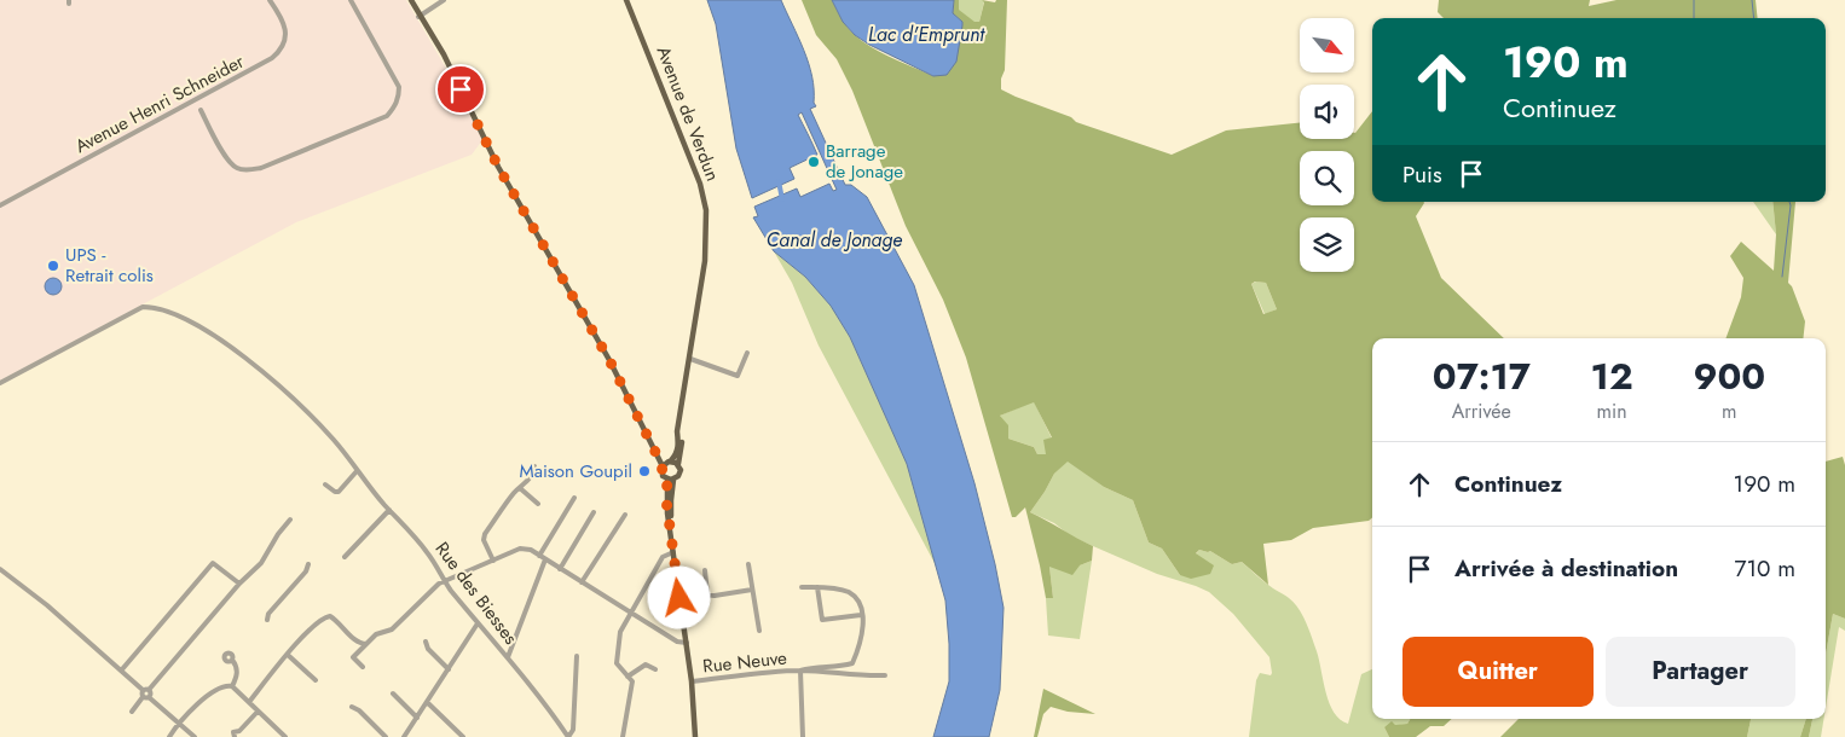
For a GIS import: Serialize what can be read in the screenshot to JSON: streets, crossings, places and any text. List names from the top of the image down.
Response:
{
  "streets": {
    "main road": ["Avenue de Verdun"],
    "street": ["Avenue Henri Schneider", "Rue des Biesses", "Rue Neuve"]
  },
  "water": ["Lac d'Emprunt", "Canal de Jonage"],
  "places": ["Barrage de Jonage", "UPS - Retrait colis", "Maison Goupil"],
  "north": "bottom right",
  "page": {
    "turn": ["190 m", "Continuez"],
    "then": "Puis",
    "eta": [
      "07:17",
      "Arrivée",
      "12",
      "min",
      "900",
      "m"
    ],
    "list": [
      {
        "name": "Continuez",
        "value": "190 m"
      },
      {
        "name": "Arrivée à destination",
        "value": "710 m"
      }
    ],
    "buttons": ["Quitter", "Partager"]
  }
}
